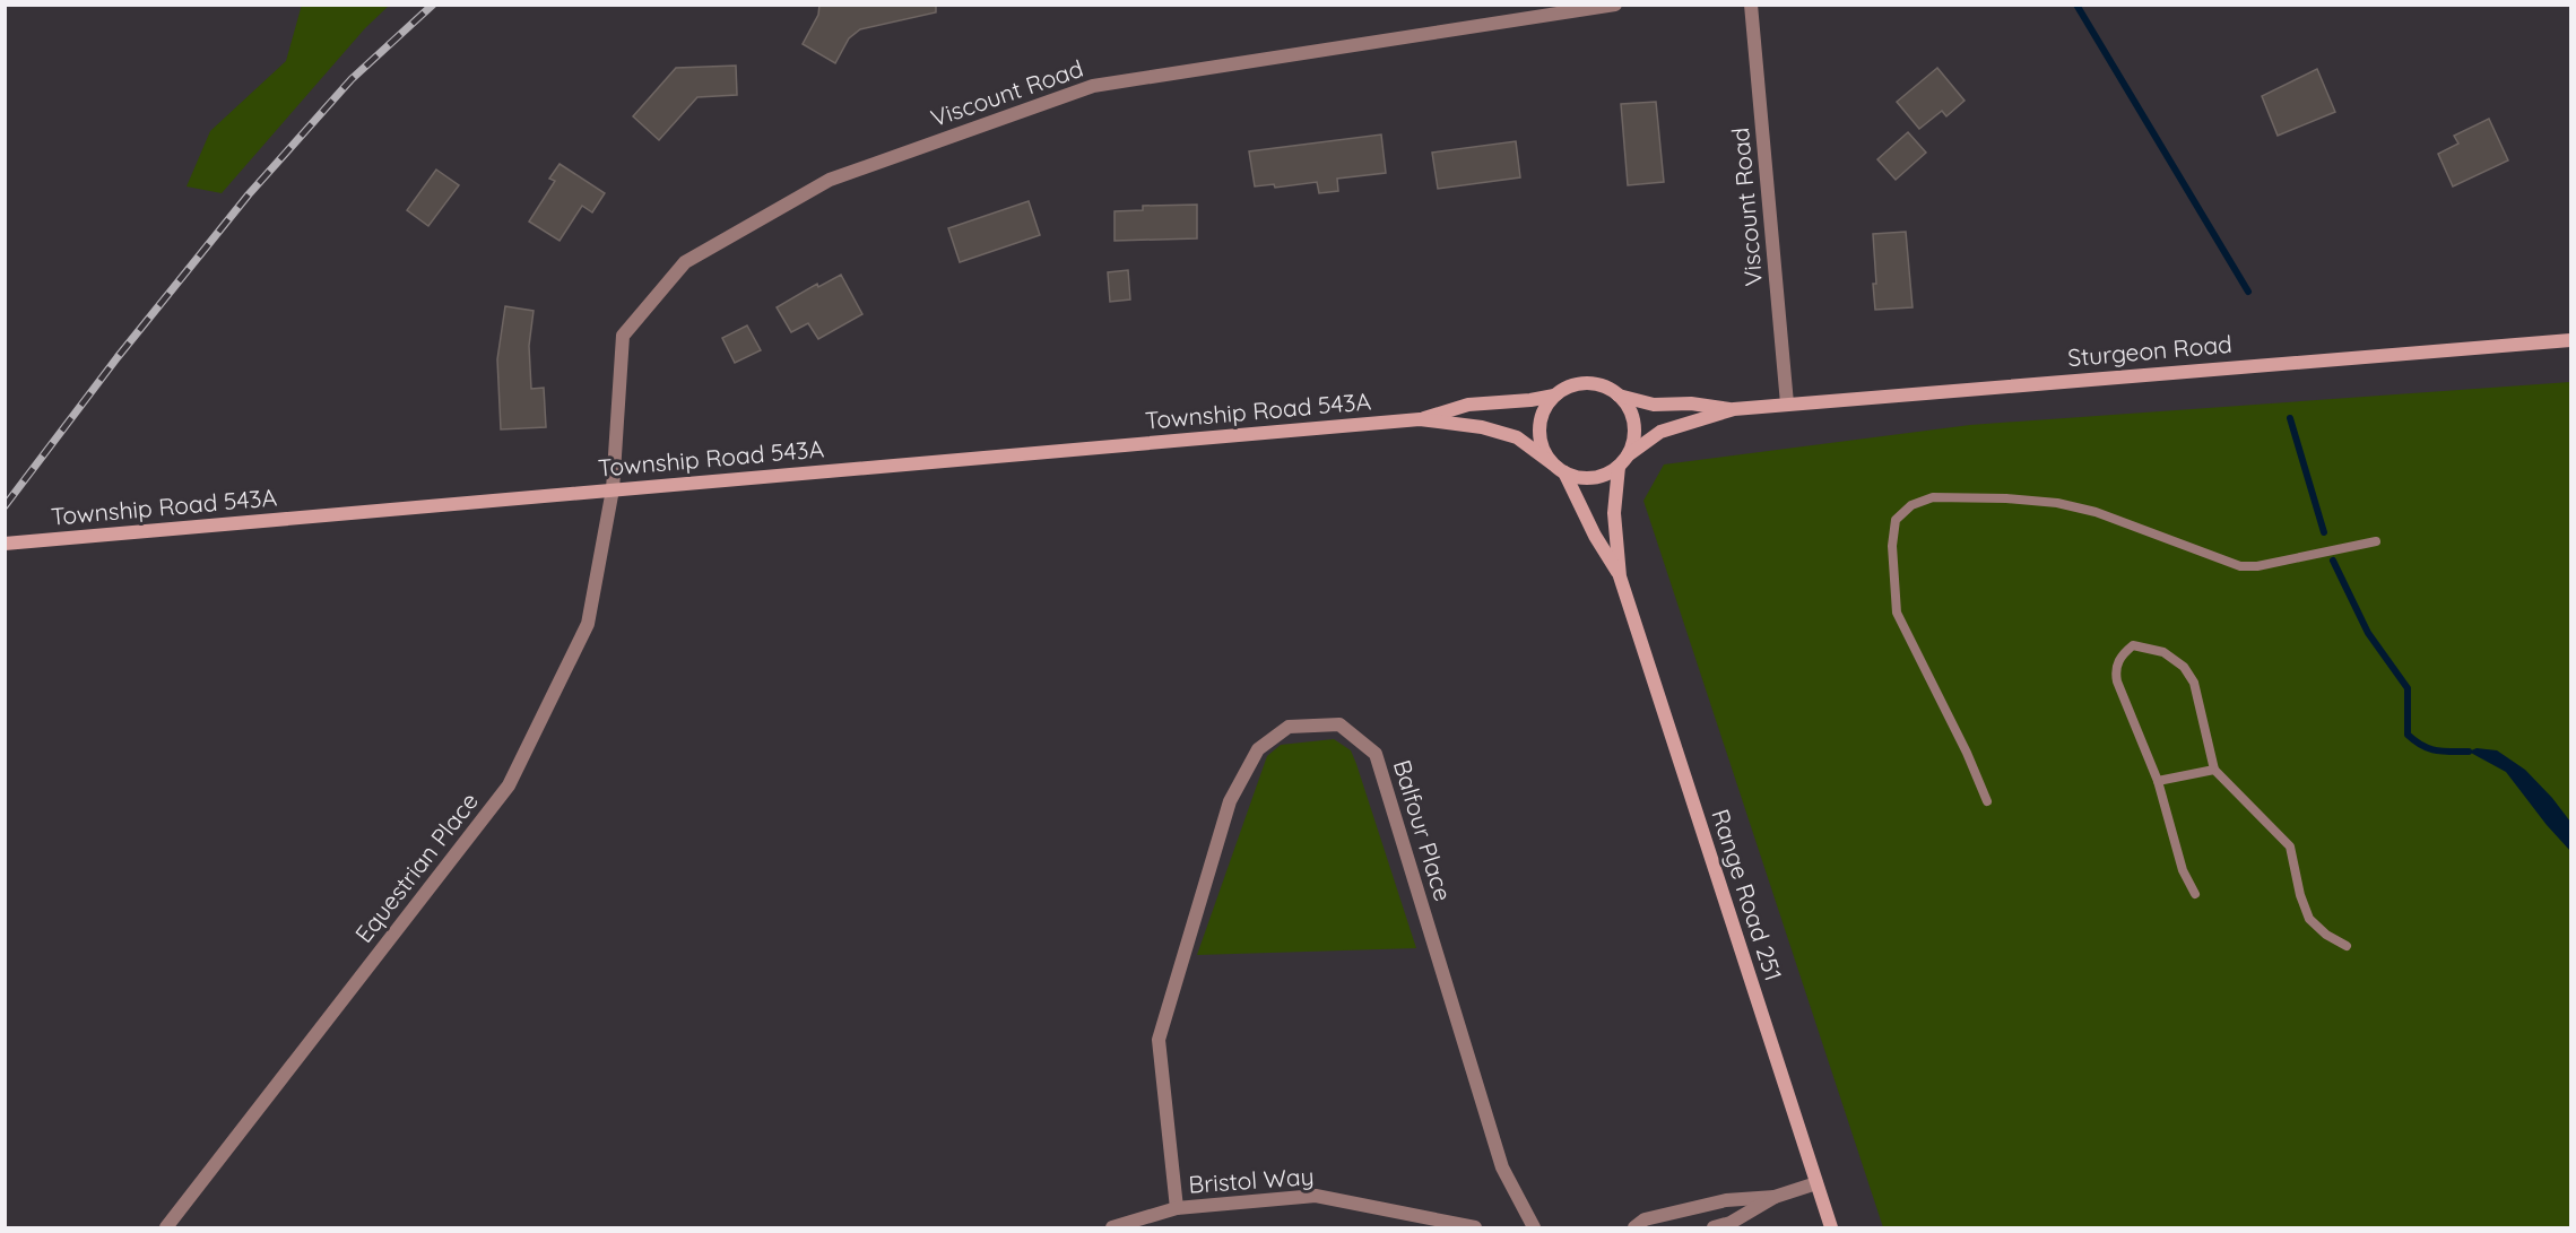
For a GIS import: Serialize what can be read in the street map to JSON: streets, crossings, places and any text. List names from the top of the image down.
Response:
{
  "streets": {
    "main road": ["Sturgeon Road", "Township Road 543A", "Range Road 251"],
    "street": [
      "Viscount Road",
      "Balfour Place",
      "Equestrian Place",
      "Bristol Way"
    ]
  },
  "crossings": [
    ["Viscount Road", "Sturgeon Road"],
    ["Viscount Road", "Township Road 543A"],
    ["Viscount Road", "Equestrian Place"],
    ["Sturgeon Road", "Township Road 543A"],
    ["Sturgeon Road", "Range Road 251"],
    ["Township Road 543A", "Equestrian Place"],
    ["Township Road 543A", "Range Road 251"],
    ["Balfour Place", "Bristol Way"]
  ]
}
